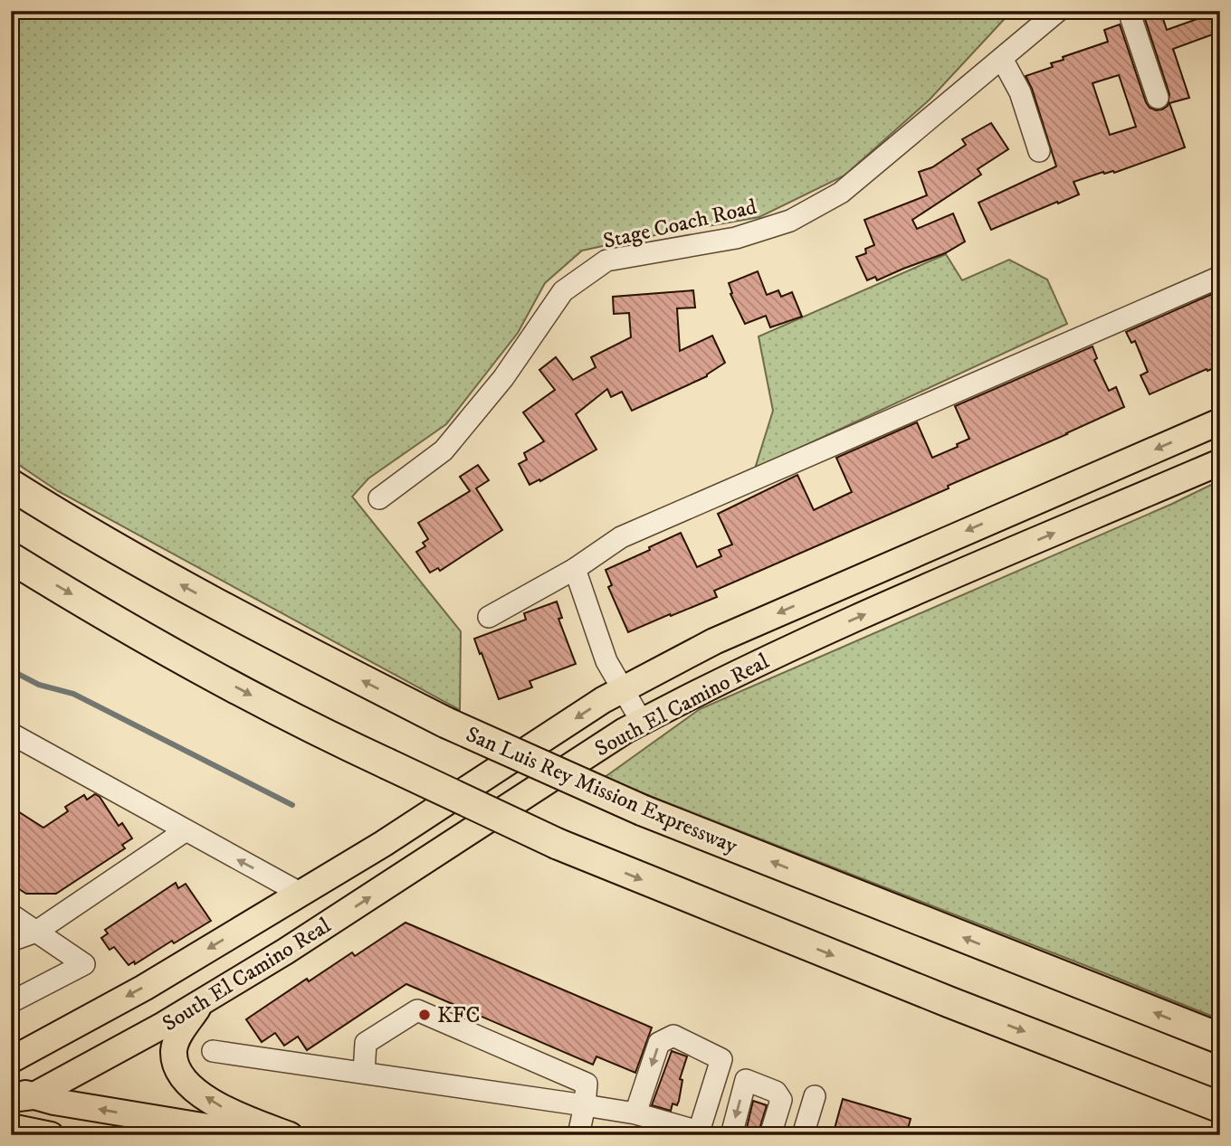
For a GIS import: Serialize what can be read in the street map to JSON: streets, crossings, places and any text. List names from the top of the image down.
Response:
{
  "streets": {
    "highway": ["San Luis Rey Mission Expressway"],
    "main road": ["South El Camino Real"],
    "street": ["Stage Coach Road"]
  },
  "places": ["KFC"]
}
